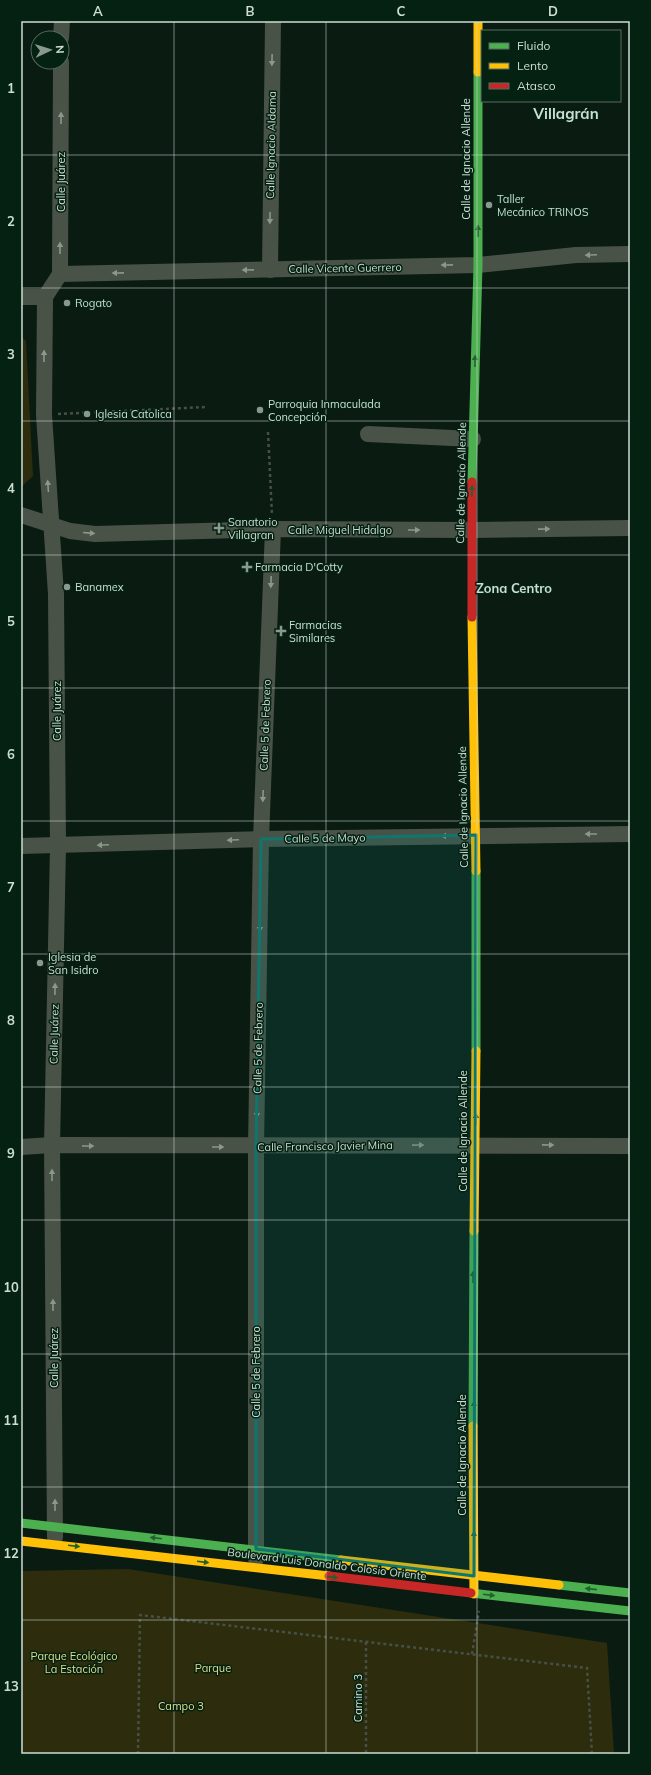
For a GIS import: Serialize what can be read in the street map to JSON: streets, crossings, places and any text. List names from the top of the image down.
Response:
{
  "streets": {
    "street": [
      "Calle Ignacio Aldama",
      "Calle de Ignacio Allende",
      "Calle Juárez",
      "Calle Vicente Guerrero",
      "Calle Miguel Hidalgo",
      "Calle 5 de Febrero",
      "Calle 5 de Mayo",
      "Calle Francisco Javier Mina",
      "Boulevard Luis Donaldo Colosio Oriente"
    ],
    "path": ["Camino 3"]
  },
  "crossings": [
    ["Calle Ignacio Aldama", "Calle Vicente Guerrero"],
    ["Calle de Ignacio Allende", "Calle Vicente Guerrero"],
    ["Calle de Ignacio Allende", "Calle Miguel Hidalgo"],
    ["Calle de Ignacio Allende", "Calle 5 de Mayo"],
    ["Calle de Ignacio Allende", "Calle Francisco Javier Mina"],
    ["Calle de Ignacio Allende", "Boulevard Luis Donaldo Colosio Oriente"],
    ["Calle Juárez", "Calle Vicente Guerrero"],
    ["Calle Juárez", "Calle Miguel Hidalgo"],
    ["Calle Juárez", "Calle 5 de Mayo"],
    ["Calle Juárez", "Calle Francisco Javier Mina"],
    ["Calle Juárez", "Boulevard Luis Donaldo Colosio Oriente"],
    ["Calle Miguel Hidalgo", "Calle 5 de Febrero"],
    ["Calle 5 de Febrero", "Calle 5 de Mayo"],
    ["Calle 5 de Febrero", "Calle Francisco Javier Mina"],
    ["Calle 5 de Febrero", "Boulevard Luis Donaldo Colosio Oriente"]
  ],
  "one_way": [
    "Calle Ignacio Aldama",
    "Calle de Ignacio Allende",
    "Calle Juárez",
    "Calle Vicente Guerrero",
    "Calle Miguel Hidalgo",
    "Calle 5 de Febrero",
    "Calle 5 de Mayo",
    "Calle Francisco Javier Mina"
  ],
  "districts": ["Villagrán", "Zona Centro"],
  "parks": ["Parque Ecológico La Estación", "Parque", "Campo 3"],
  "places": {
    "other": [
      "Taller Mecánico TRINOS",
      "Rogato",
      "Parroquia Inmaculada Concepción",
      "Iglesia Catolica",
      "Banamex",
      "Iglesia de San Isidro"
    ],
    "health": ["Sanatorio Villagran", "Farmacia D'Cotty", "Farmacias Similares"]
  },
  "legend": ["Fluido", "Lento", "Atasco"],
  "north": "right",
  "grid": {
    "columns": [
      "A",
      "B",
      "C",
      "D"
    ],
    "rows": [
      "1",
      "2",
      "3",
      "4",
      "5",
      "6",
      "7",
      "8",
      "9",
      "10",
      "11",
      "12",
      "13"
    ]
  }
}
